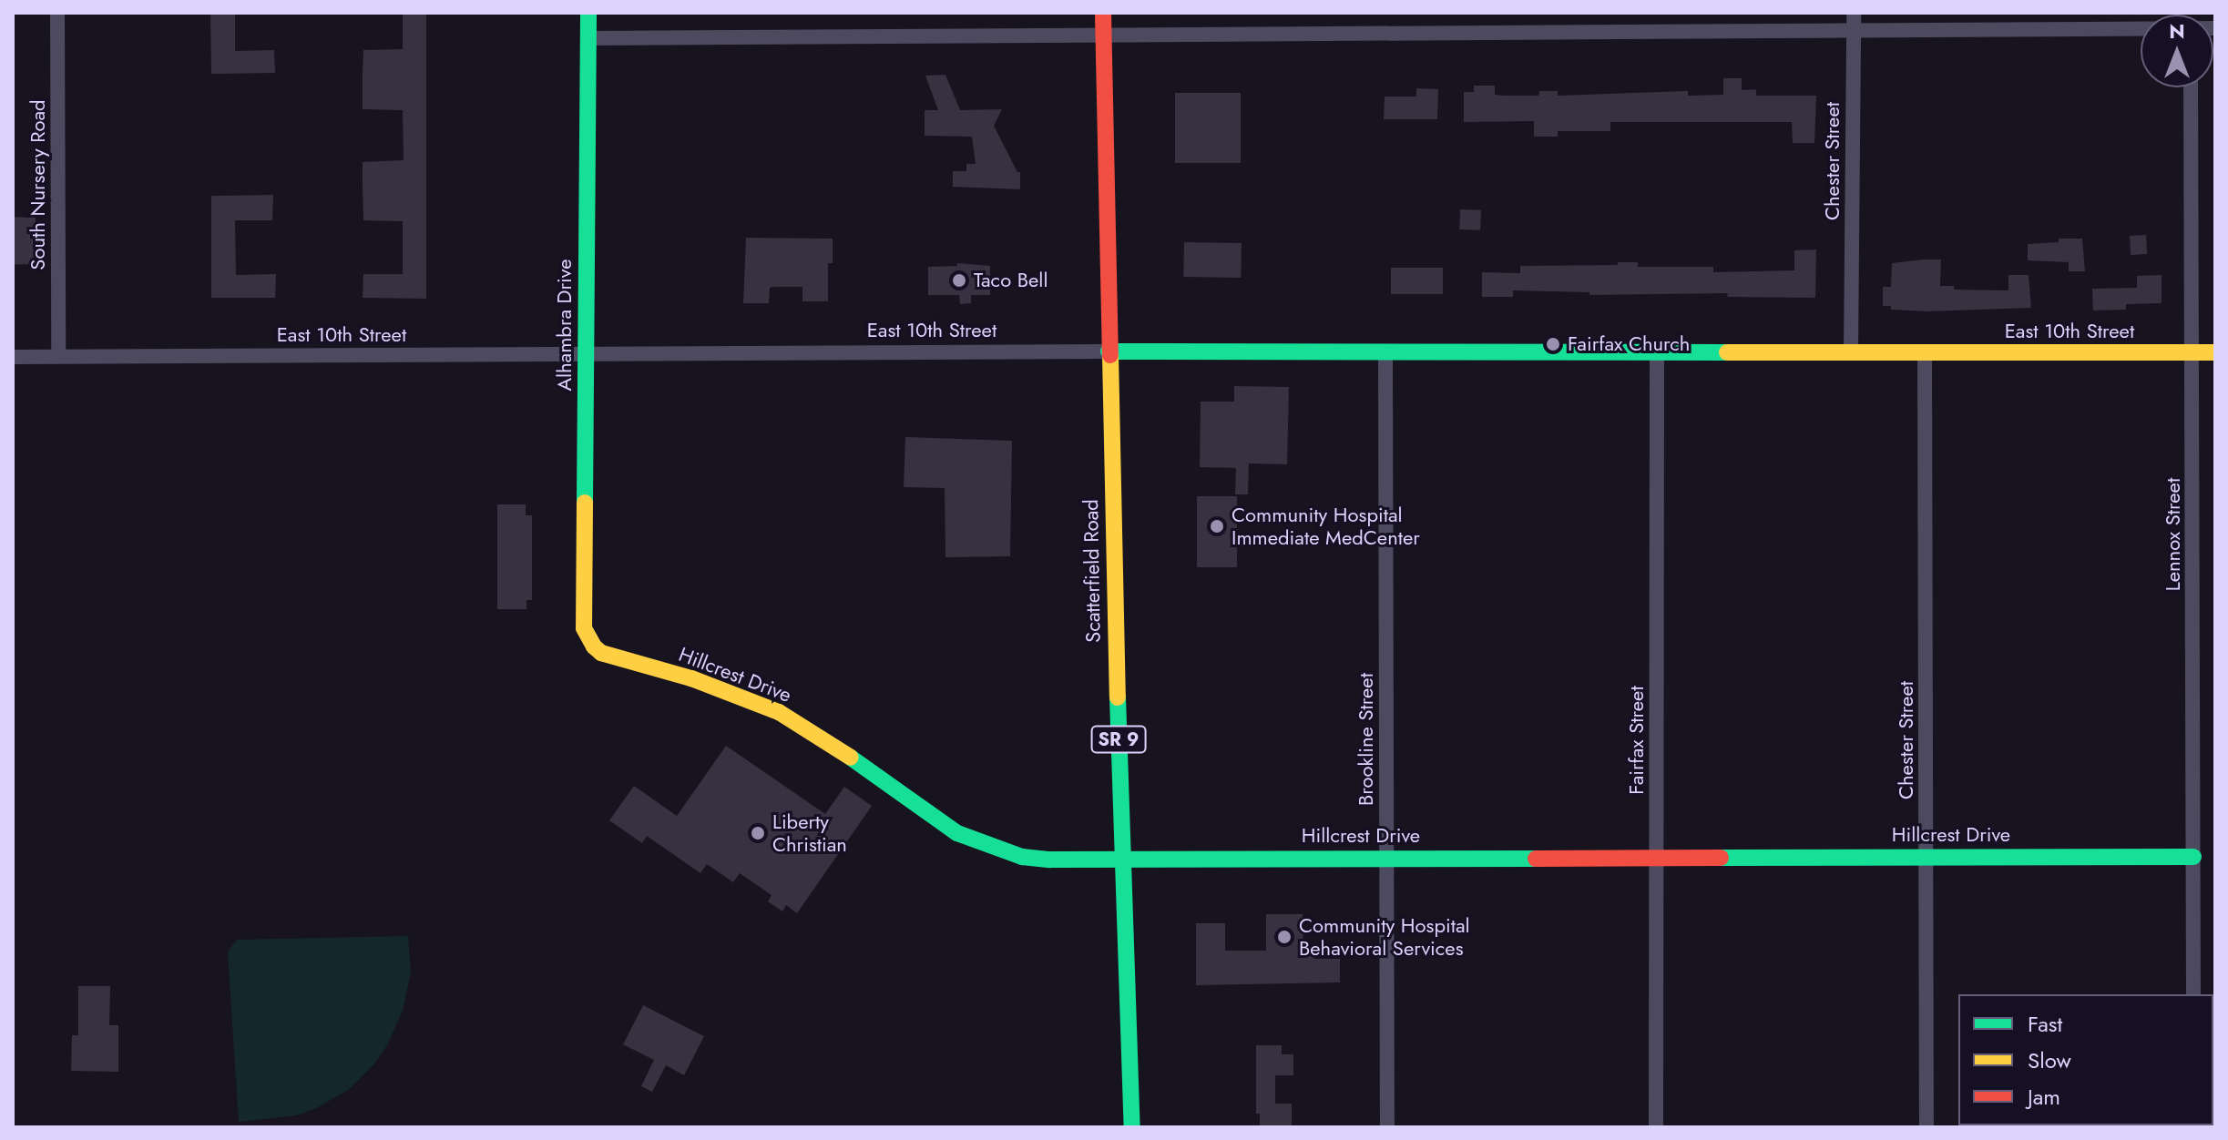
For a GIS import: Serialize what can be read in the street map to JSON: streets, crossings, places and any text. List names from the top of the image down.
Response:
{
  "streets": {
    "street": [
      "Chester Street",
      "South Nursery Road",
      "Alhambra Drive",
      "East 10th Street",
      "Lennox Street",
      "Scatterfield Road",
      "Hillcrest Drive",
      "SR 9",
      "Brookline Street",
      "Fairfax Street"
    ]
  },
  "crossings": [
    ["Chester Street", "East 10th Street"],
    ["Chester Street", "Hillcrest Drive"],
    ["South Nursery Road", "East 10th Street"],
    ["Alhambra Drive", "East 10th Street"],
    ["Alhambra Drive", "Hillcrest Drive"],
    ["East 10th Street", "Lennox Street"],
    ["East 10th Street", "Scatterfield Road"],
    ["East 10th Street", "Brookline Street"],
    ["East 10th Street", "Fairfax Street"],
    ["Lennox Street", "Hillcrest Drive"],
    ["Scatterfield Road", "Hillcrest Drive"],
    ["Hillcrest Drive", "Brookline Street"],
    ["Hillcrest Drive", "Fairfax Street"]
  ],
  "places": [
    "Taco Bell",
    "Fairfax Church",
    "Community Hospital Immediate MedCenter",
    "Liberty Christian",
    "Community Hospital Behavioral Services"
  ],
  "legend": ["Fast", "Slow", "Jam"],
  "north": "top"
}
